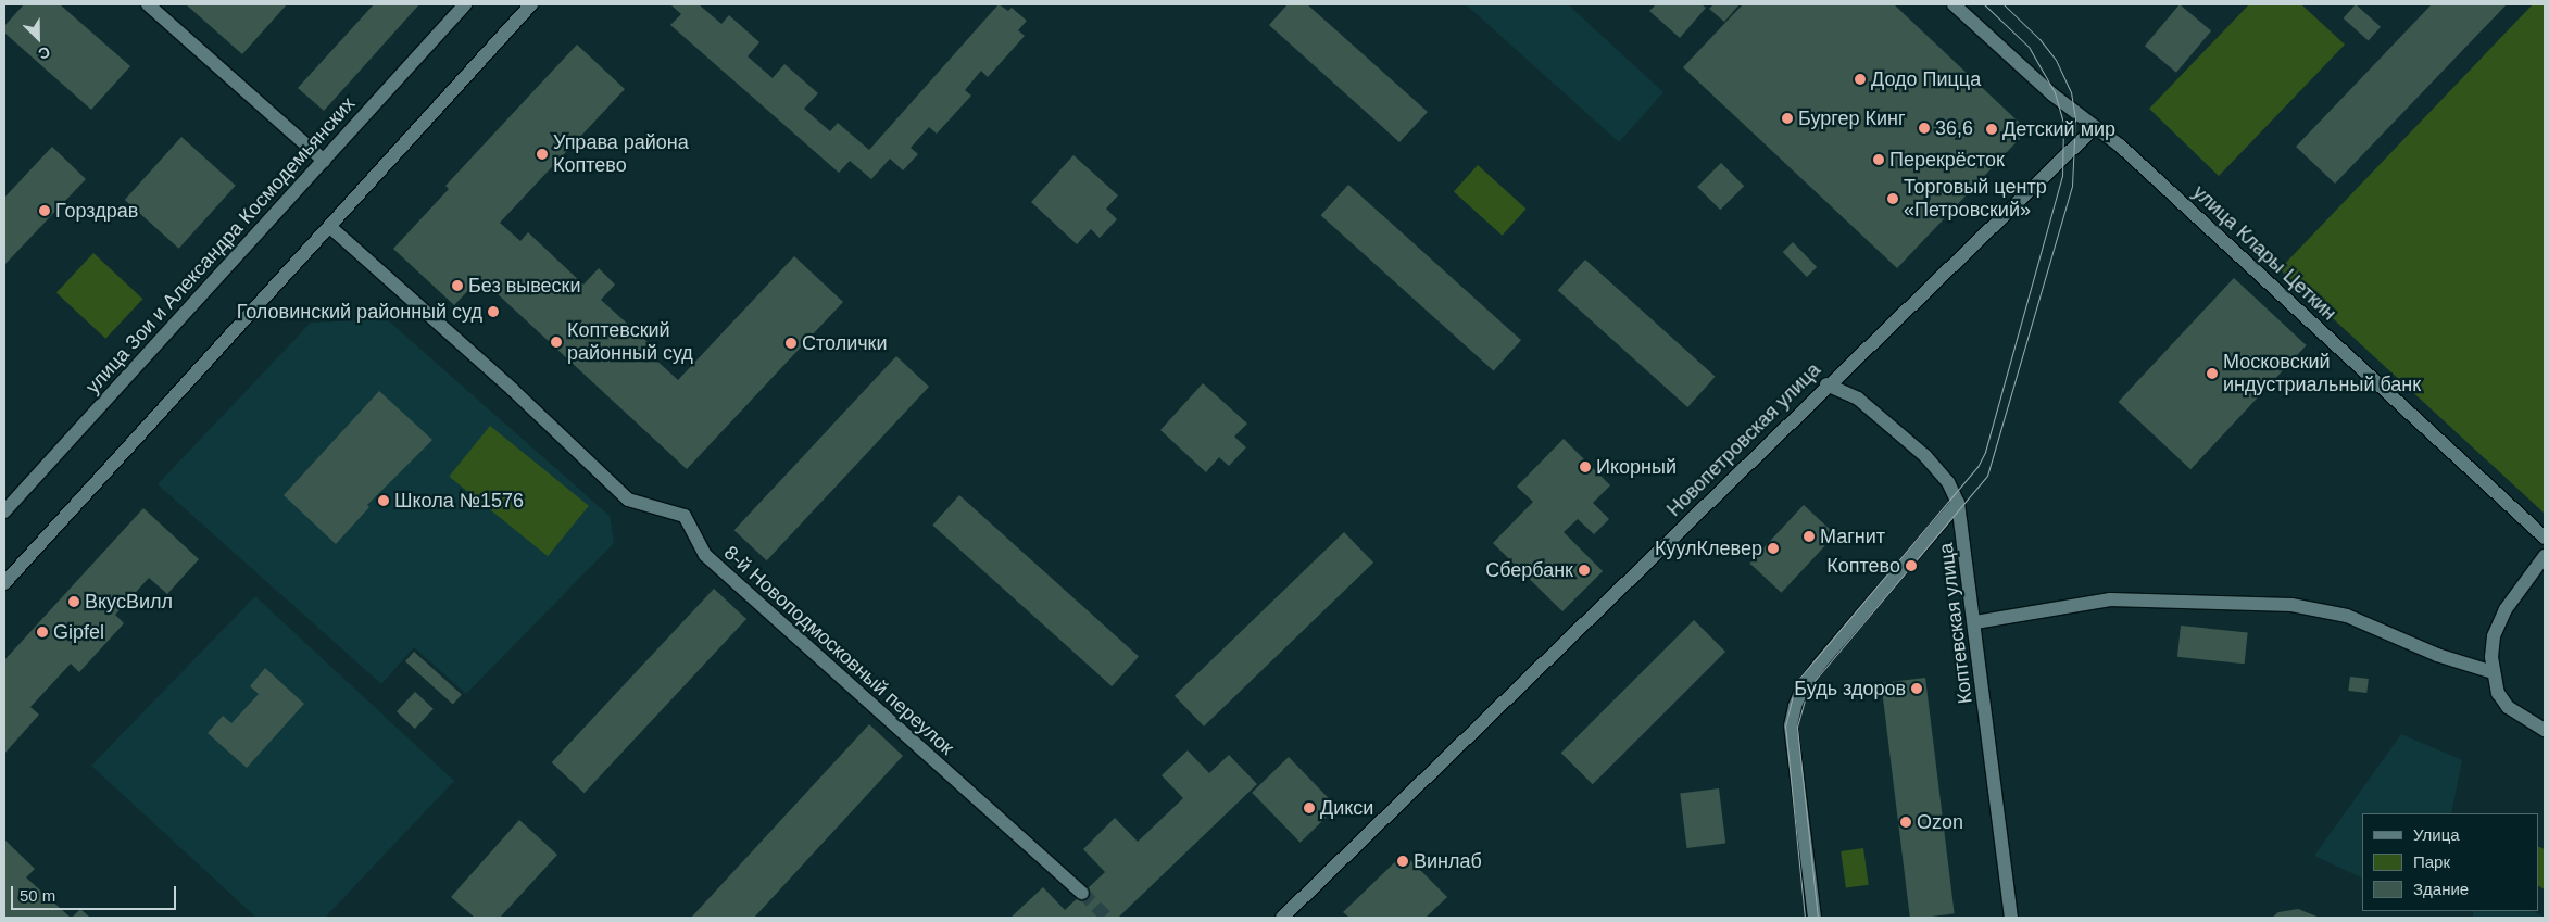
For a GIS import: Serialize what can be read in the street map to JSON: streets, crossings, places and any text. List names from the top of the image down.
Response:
{
  "streets": {
    "street": [
      "улица Зои и Александра Космодемьянских",
      "улица Клары Цеткин",
      "Новопетровская улица",
      "Коптевская улица",
      "8-й Новоподмосковный переулок"
    ]
  },
  "crossings": [
    ["улица Клары Цеткин", "Новопетровская улица"],
    ["Новопетровская улица", "Коптевская улица"]
  ],
  "places": [
    "Додо Пицца",
    "Бургер Кинг",
    "36,6",
    "Детский мир",
    "Управа района Коптево",
    "Перекрёсток",
    "Торговый центр «Петровский»",
    "Горздрав",
    "Без вывески",
    "Головинский районный суд",
    "Коптевский районный суд",
    "Столички",
    "Московский индустриальный банк",
    "Икорный",
    "Школа №1576",
    "Магнит",
    "КуулКлевер",
    "Коптево",
    "Сбербанк",
    "ВкусВилл",
    "Gipfel",
    "Будь здоров",
    "Дикси",
    "Ozon",
    "Винлаб"
  ],
  "legend": ["Улица", "Парк", "Здание"],
  "scale_bar": "50 m",
  "north": "bottom right"
}
